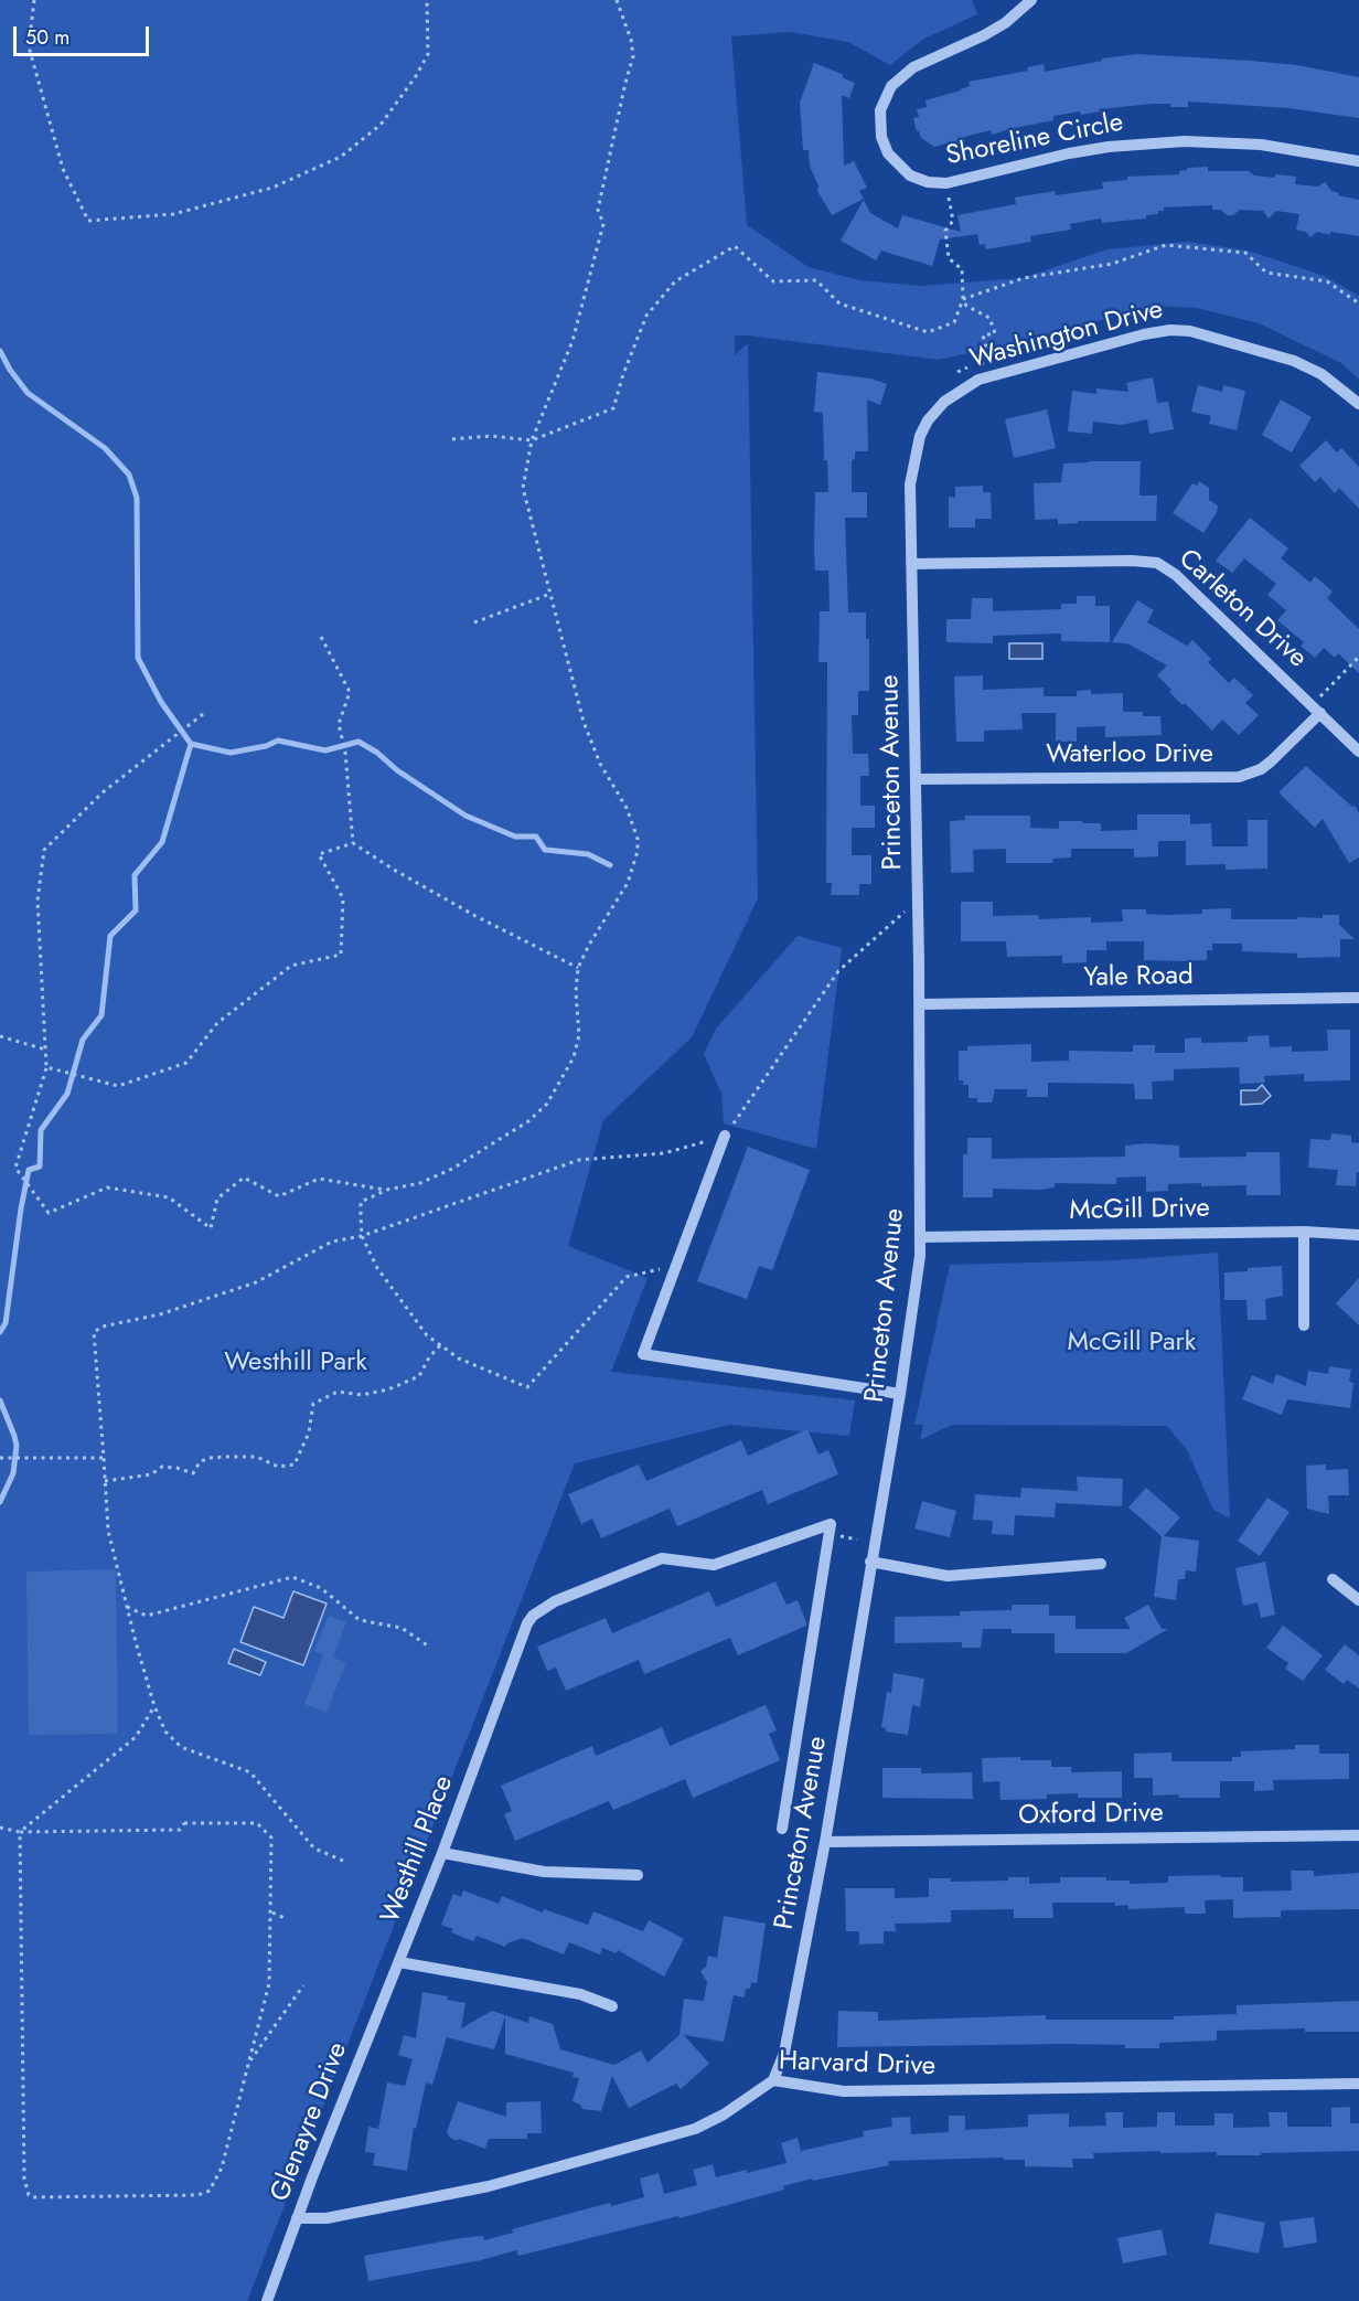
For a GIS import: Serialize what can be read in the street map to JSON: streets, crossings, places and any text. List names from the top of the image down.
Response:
{
  "streets": {
    "street": [
      "Shoreline Circle",
      "Washington Drive",
      "Carleton Drive",
      "Waterloo Drive",
      "Princeton Avenue",
      "Yale Road",
      "McGill Drive",
      "Oxford Drive",
      "Westhill Place",
      "Harvard Drive",
      "Glenayre Drive"
    ]
  },
  "crossings": [
    ["Washington Drive", "Princeton Avenue"],
    ["Carleton Drive", "Waterloo Drive"],
    ["Carleton Drive", "Princeton Avenue"],
    ["Waterloo Drive", "Princeton Avenue"],
    ["Princeton Avenue", "Yale Road"],
    ["Princeton Avenue", "McGill Drive"],
    ["Princeton Avenue", "Oxford Drive"],
    ["Princeton Avenue", "Harvard Drive"],
    ["Westhill Place", "Glenayre Drive"],
    ["Harvard Drive", "Glenayre Drive"]
  ],
  "parks": ["McGill Park", "Westhill Park"],
  "scale_bar": "50 m"
}
